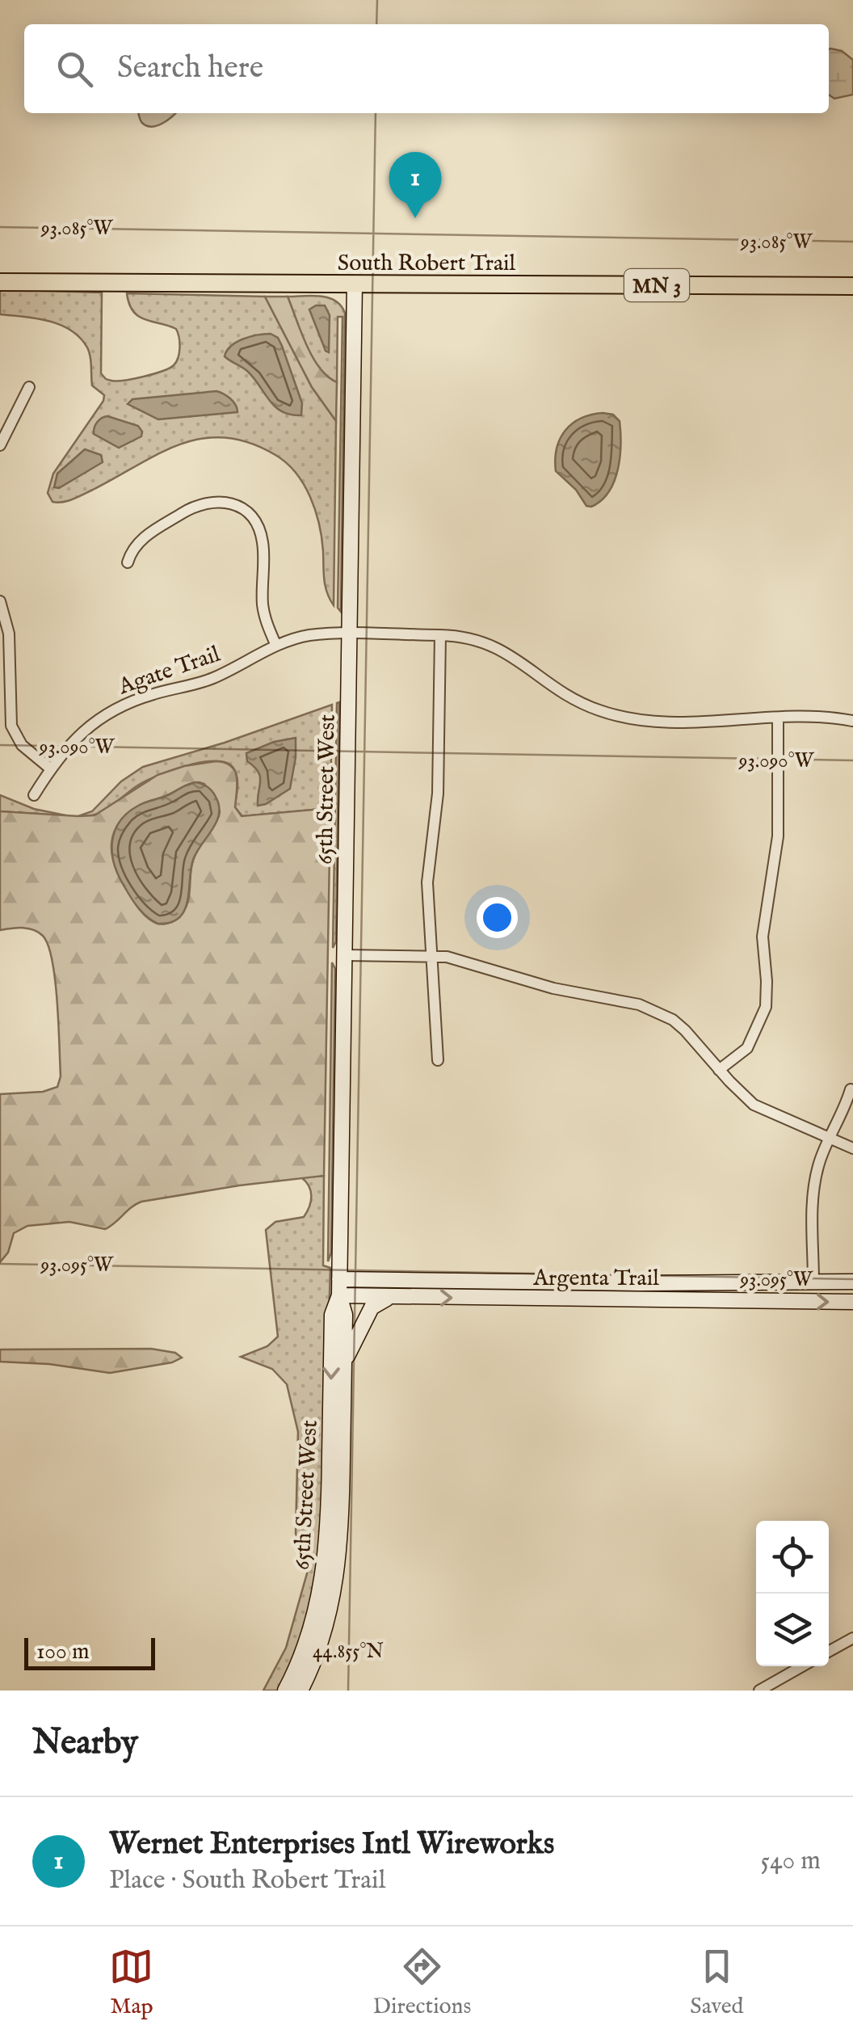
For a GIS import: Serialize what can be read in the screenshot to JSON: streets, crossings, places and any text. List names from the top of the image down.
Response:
{
  "streets": {
    "main road": ["South Robert Trail", "MN 3"],
    "street": ["Agate Trail", "65th Street West", "Argenta Trail"]
  },
  "crossings": [
    ["South Robert Trail", "65th Street West"],
    ["Agate Trail", "65th Street West"],
    ["65th Street West", "Argenta Trail"]
  ],
  "scale_bar": "100 m",
  "page": {
    "search": "Search here",
    "pins": "1",
    "scale": "100 m",
    "heading": "Nearby",
    "list": [
      {
        "mark": "1",
        "name": "Wernet Enterprises Intl Wireworks",
        "note": "Place · South Robert Trail",
        "value": "540 m"
      }
    ],
    "nav": ["Map", "Directions", "Saved"]
  },
  "coordinates": [
    "93.085°W",
    "93.090°W",
    "93.095°W",
    "44.855°N"
  ]
}
